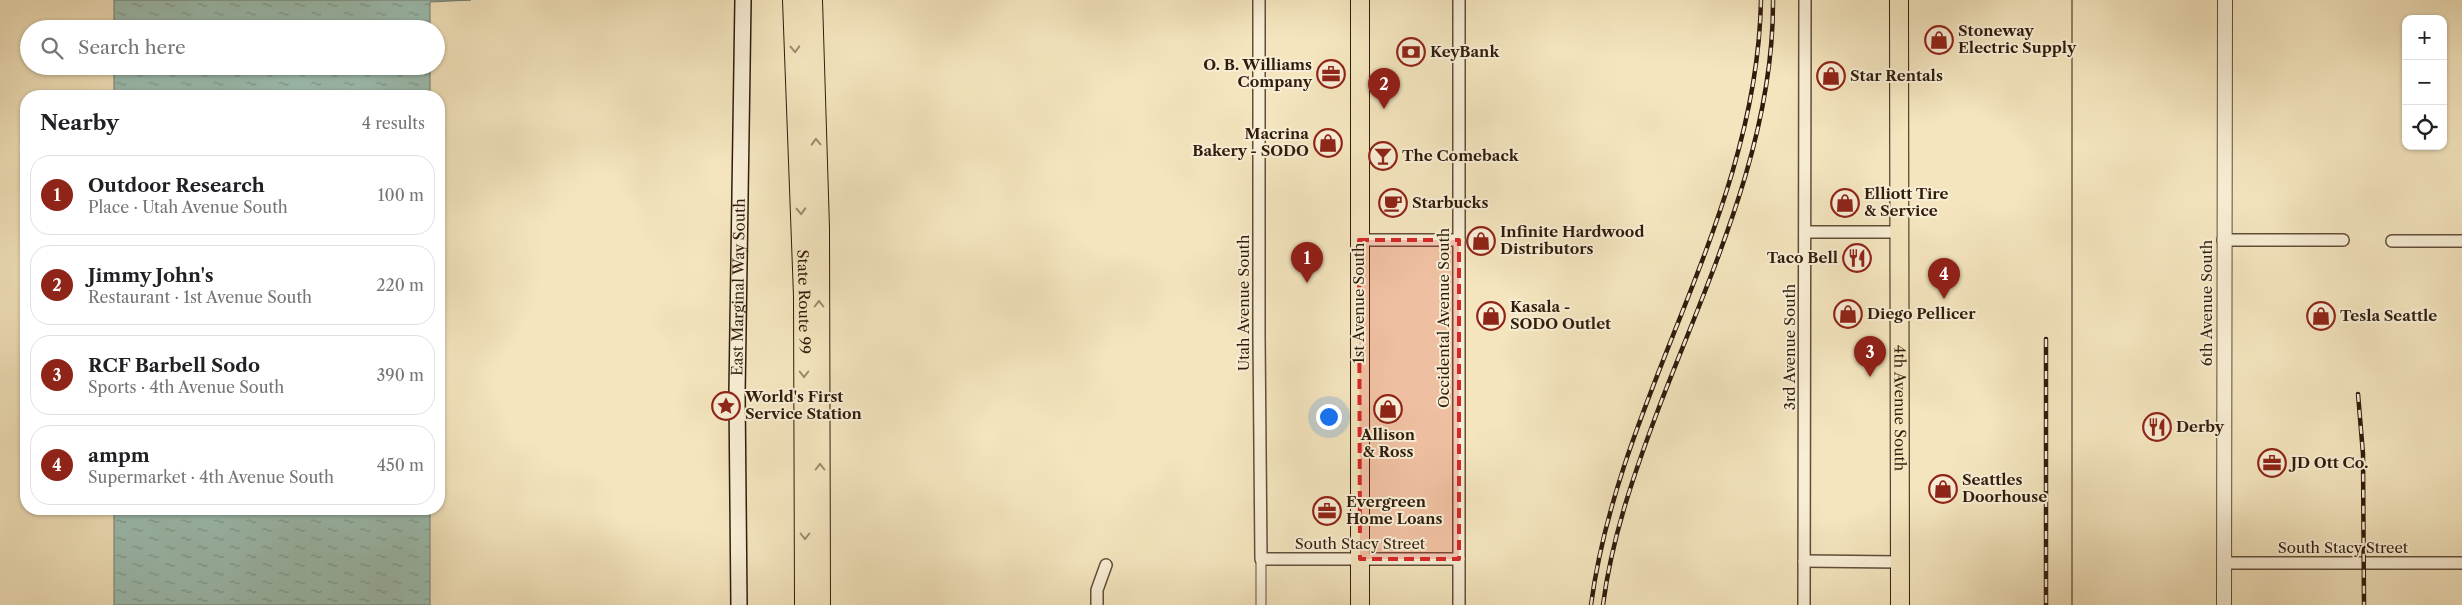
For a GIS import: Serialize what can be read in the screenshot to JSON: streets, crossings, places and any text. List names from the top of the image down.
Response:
{
  "streets": {
    "highway": ["State Route 99"],
    "main road": ["East Marginal Way South", "1st Avenue South", "4th Avenue South"],
    "street": [
      "Utah Avenue South",
      "6th Avenue South",
      "Occidental Avenue South",
      "3rd Avenue South",
      "South Stacy Street"
    ]
  },
  "crossings": [
    ["Utah Avenue South", "South Stacy Street"],
    ["1st Avenue South", "South Stacy Street"],
    ["6th Avenue South", "South Stacy Street"],
    ["Occidental Avenue South", "South Stacy Street"]
  ],
  "places": {
    "shop": [
      "Stoneway Electric Supply",
      "Star Rentals",
      "Macrina Bakery - SODO",
      "Elliott Tire & Service",
      "Infinite Hardwood Distributors",
      "Diego Pellicer",
      "Kasala - SODO Outlet",
      "Tesla Seattle",
      "Allison & Ross",
      "Seattles Doorhouse"
    ],
    "bank": ["KeyBank"],
    "office": ["O. B. Williams Company", "JD Ott Co.", "Evergreen Home Loans"],
    "bar": ["The Comeback"],
    "cafe": ["Starbucks"],
    "restaurant": ["Taco Bell", "Derby"],
    "place": ["World's First Service Station"]
  },
  "page": {
    "map_buttons": ["+", "−"],
    "search": "Search here",
    "pins": [
      "2",
      "1",
      "4",
      "3"
    ],
    "heading": ["Nearby", "4 results"],
    "list": [
      {
        "mark": "1",
        "name": "Outdoor Research",
        "note": "Place · Utah Avenue South",
        "value": "100 m"
      },
      {
        "mark": "2",
        "name": "Jimmy John's",
        "note": "Restaurant · 1st Avenue South",
        "value": "220 m"
      },
      {
        "mark": "3",
        "name": "RCF Barbell Sodo",
        "note": "Sports · 4th Avenue South",
        "value": "390 m"
      },
      {
        "mark": "4",
        "name": "ampm",
        "note": "Supermarket · 4th Avenue South",
        "value": "450 m"
      }
    ]
  }
}
